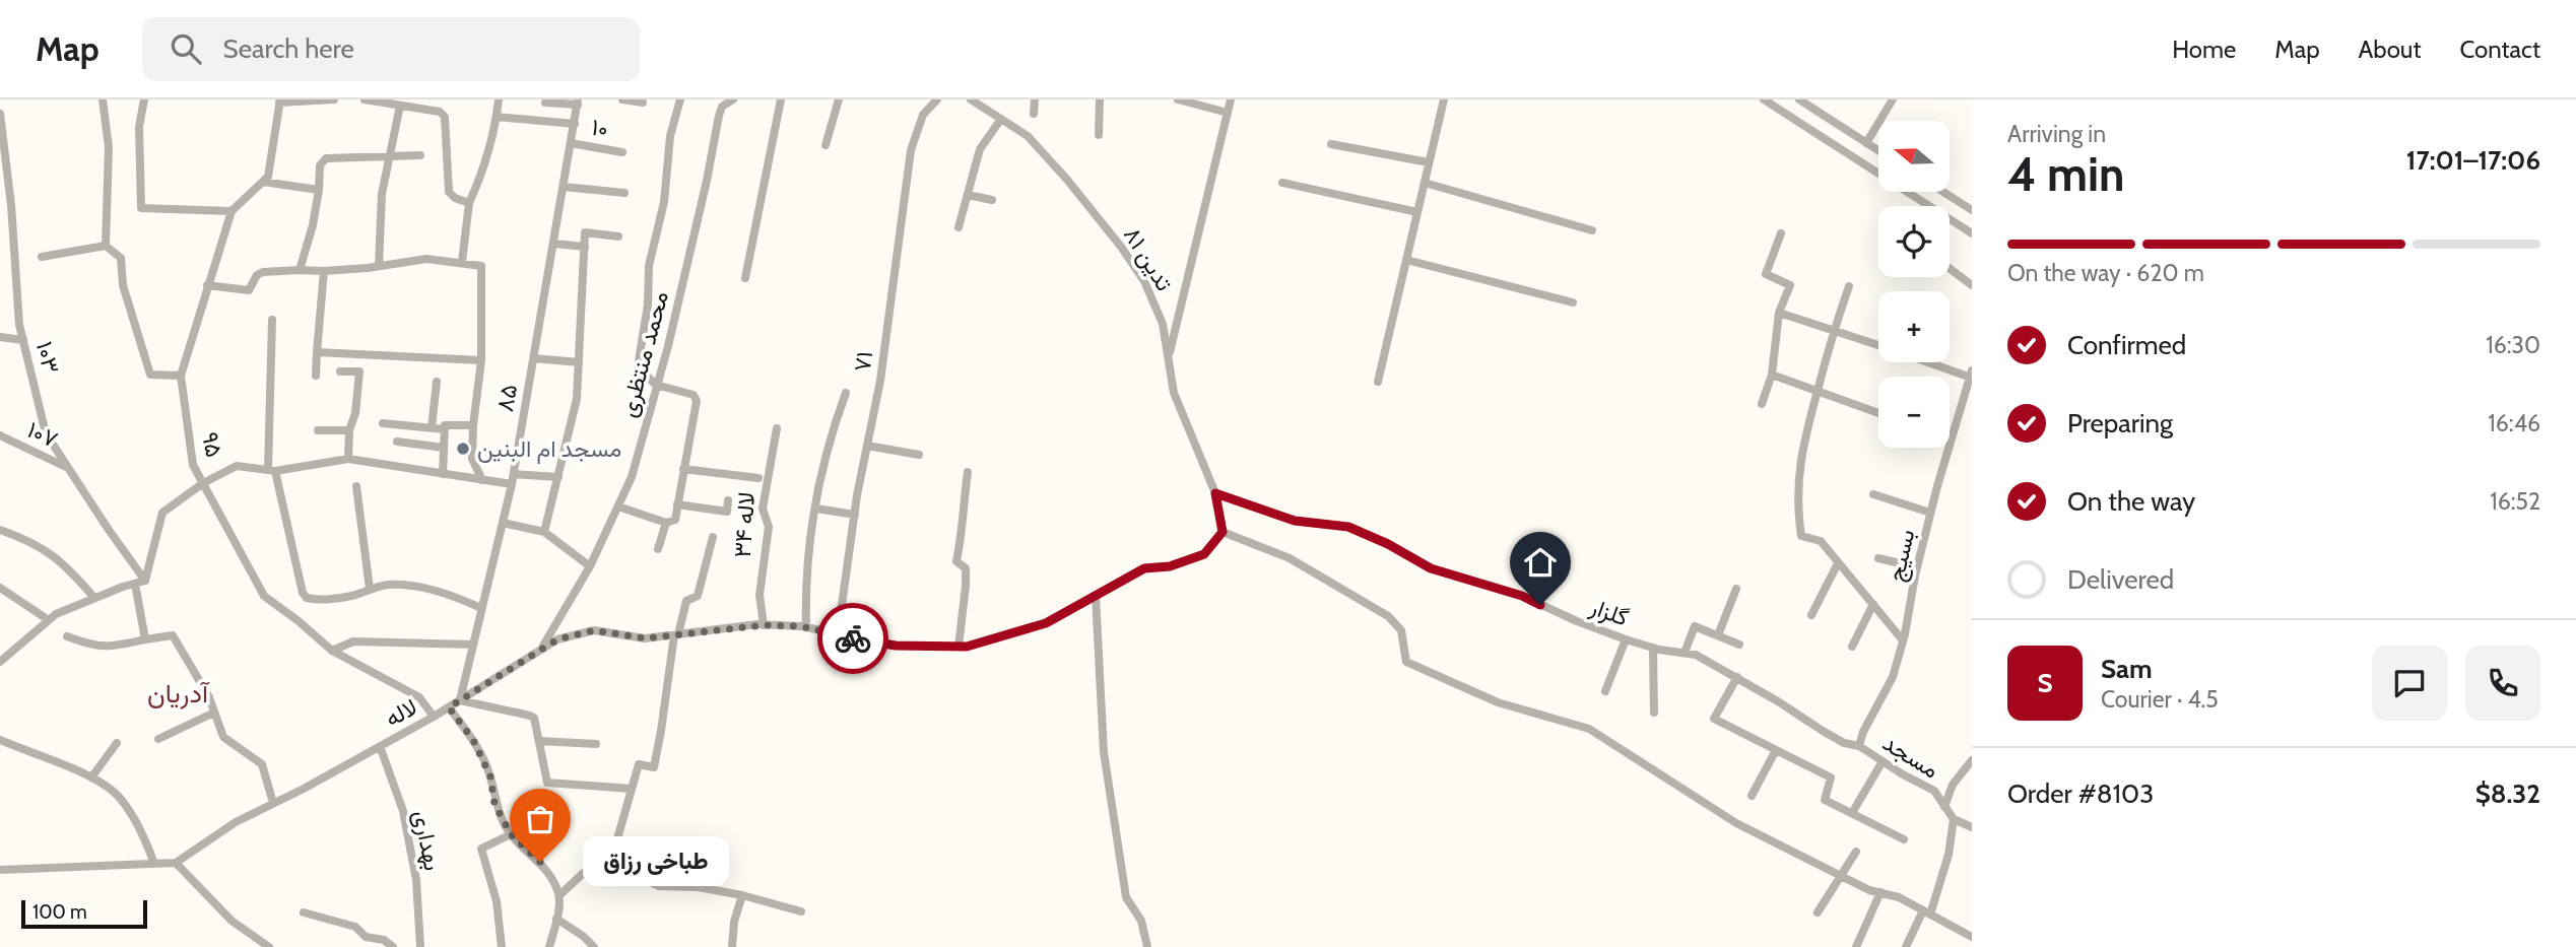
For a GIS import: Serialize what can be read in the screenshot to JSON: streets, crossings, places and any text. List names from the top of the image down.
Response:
{
  "streets": {
    "street": [
      "۱۰",
      "تدین ۸۱",
      "محمد منتظری",
      "۱۰۳",
      "۷۱",
      "۸۵",
      "۱۰۷",
      "۹۵",
      "لاله ۳۴",
      "بسیج",
      "گلزار",
      "لاله",
      "مسجد",
      "بهداری"
    ]
  },
  "crossings": [
    ["۱۰", "۸۵"],
    ["تدین ۸۱", "گلزار"],
    ["تدین ۸۱", "لاله"],
    ["محمد منتظری", "لاله"],
    ["۱۰۳", "۱۰۷"],
    ["۷۱", "لاله"],
    ["۸۵", "لاله"],
    ["۹۵", "لاله"],
    ["لاله ۳۴", "لاله"],
    ["بسیج", "گلزار"],
    ["بسیج", "مسجد"],
    ["گلزار", "مسجد"],
    ["لاله", "بهداری"]
  ],
  "districts": ["آدریان"],
  "places": ["مسجد ام البنین", "طباخی رزاق"],
  "scale_bar": "100 m",
  "north": "left",
  "page": {
    "header": "Map",
    "search": "Search here",
    "nav": [
      "Home",
      "Map",
      "About",
      "Contact"
    ],
    "heading": ["4 min", "Arriving in", "17:01–17:06"],
    "panel": [
      "Sam",
      "Courier · 4.5",
      "Order #8103",
      "$8.32"
    ],
    "map_buttons": ["+", "−"],
    "bar": "On the way · 620 m",
    "list": [
      ["Confirmed", "16:30"],
      ["Preparing", "16:46"],
      ["On the way", "16:52"],
      "Delivered"
    ],
    "round": "S",
    "bubble": "طباخی رزاق",
    "scale": "100 m"
  }
}
